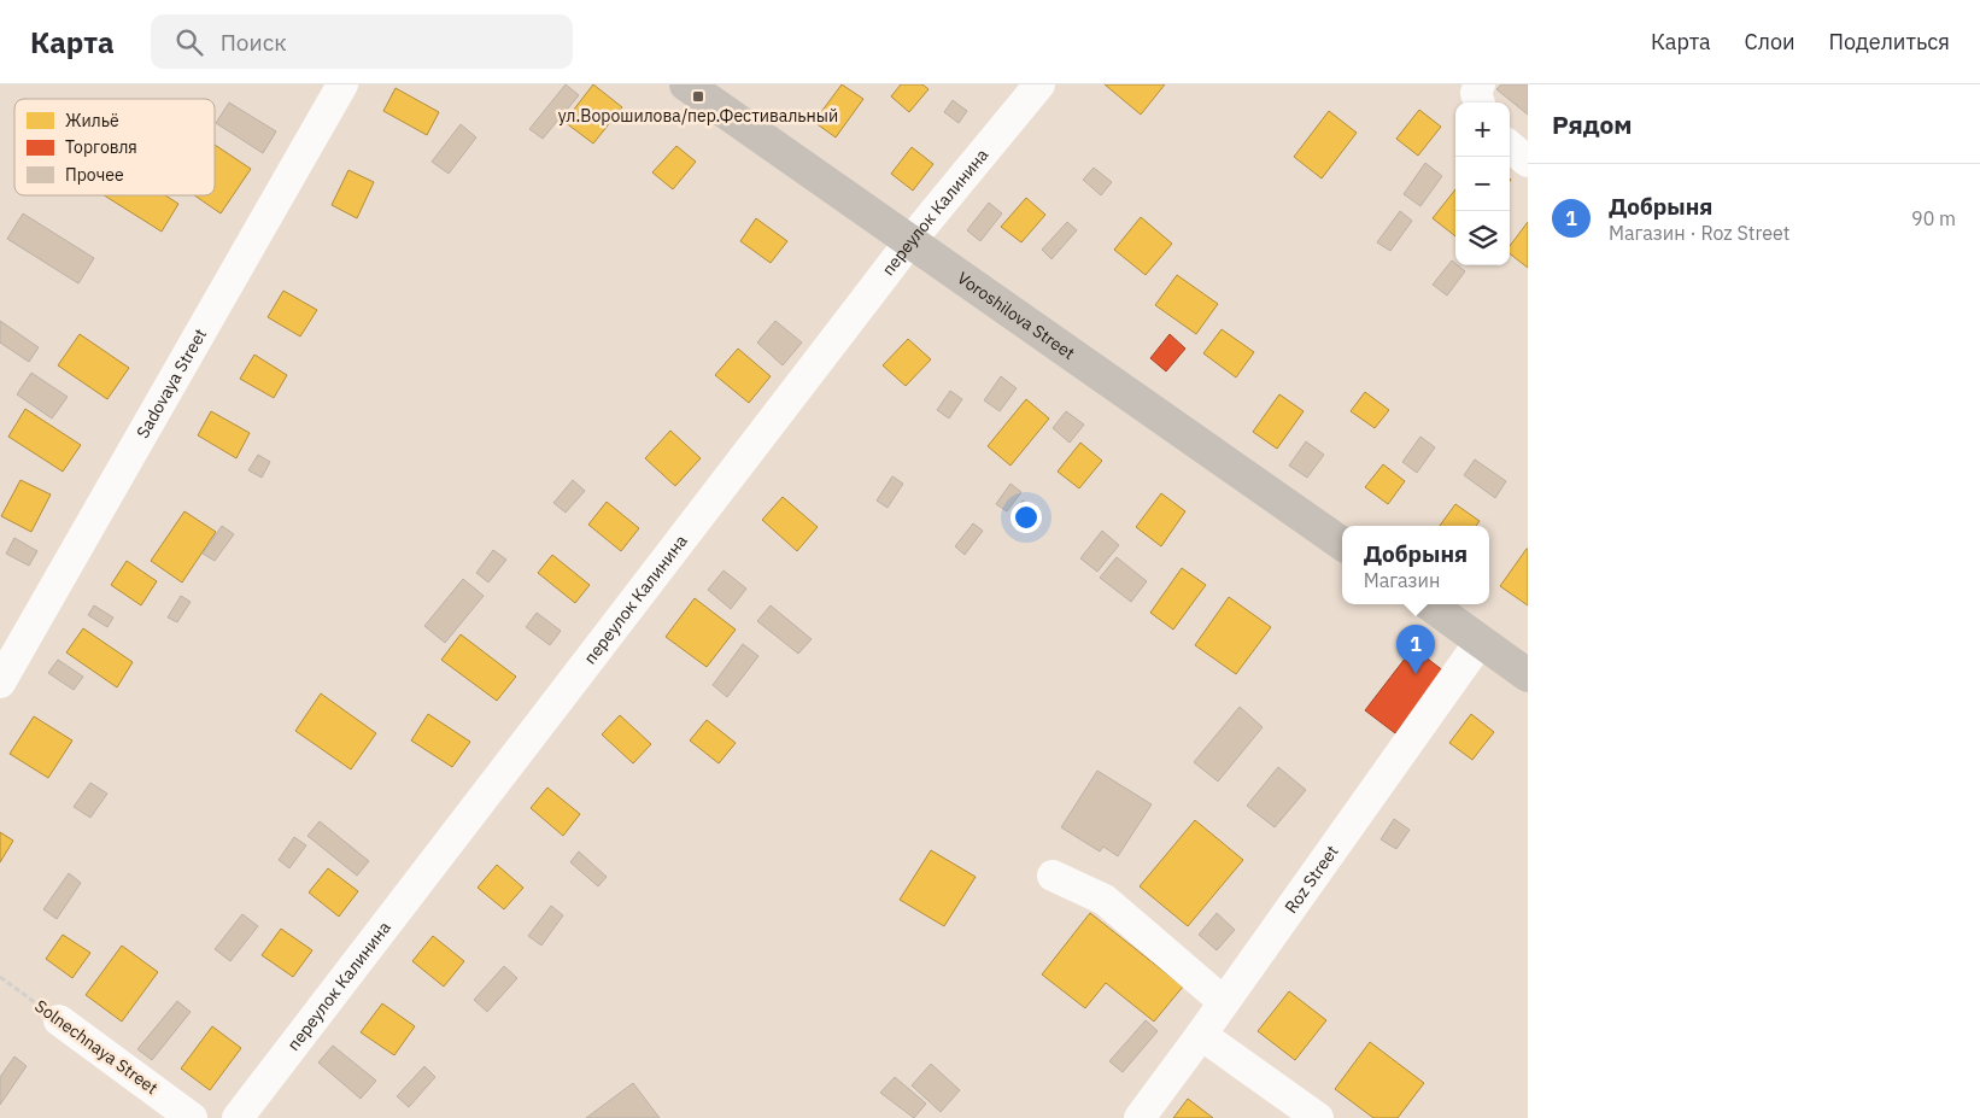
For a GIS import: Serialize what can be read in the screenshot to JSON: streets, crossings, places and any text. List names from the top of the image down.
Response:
{
  "streets": {
    "main road": ["Voroshilova Street"],
    "street": [
      "переулок Калинина",
      "Sadovaya Street",
      "Roz Street",
      "Solnechnaya Street"
    ]
  },
  "crossings": [
    ["переулок Калинина", "Voroshilova Street"]
  ],
  "places": {
    "transit": ["ул.Ворошилова/пер.Фестивальный"]
  },
  "legend": ["Жильё", "Торговля", "Прочее"],
  "page": {
    "header": "Карта",
    "search": "Поиск",
    "nav": ["Карта", "Слои", "Поделиться"],
    "heading": "Рядом",
    "map_buttons": ["+", "−"],
    "list": [
      {
        "mark": "1",
        "name": "Добрыня",
        "note": "Магазин · Roz Street",
        "value": "90 m"
      }
    ],
    "popup": ["Добрыня", "Магазин"],
    "pins": "1"
  }
}
